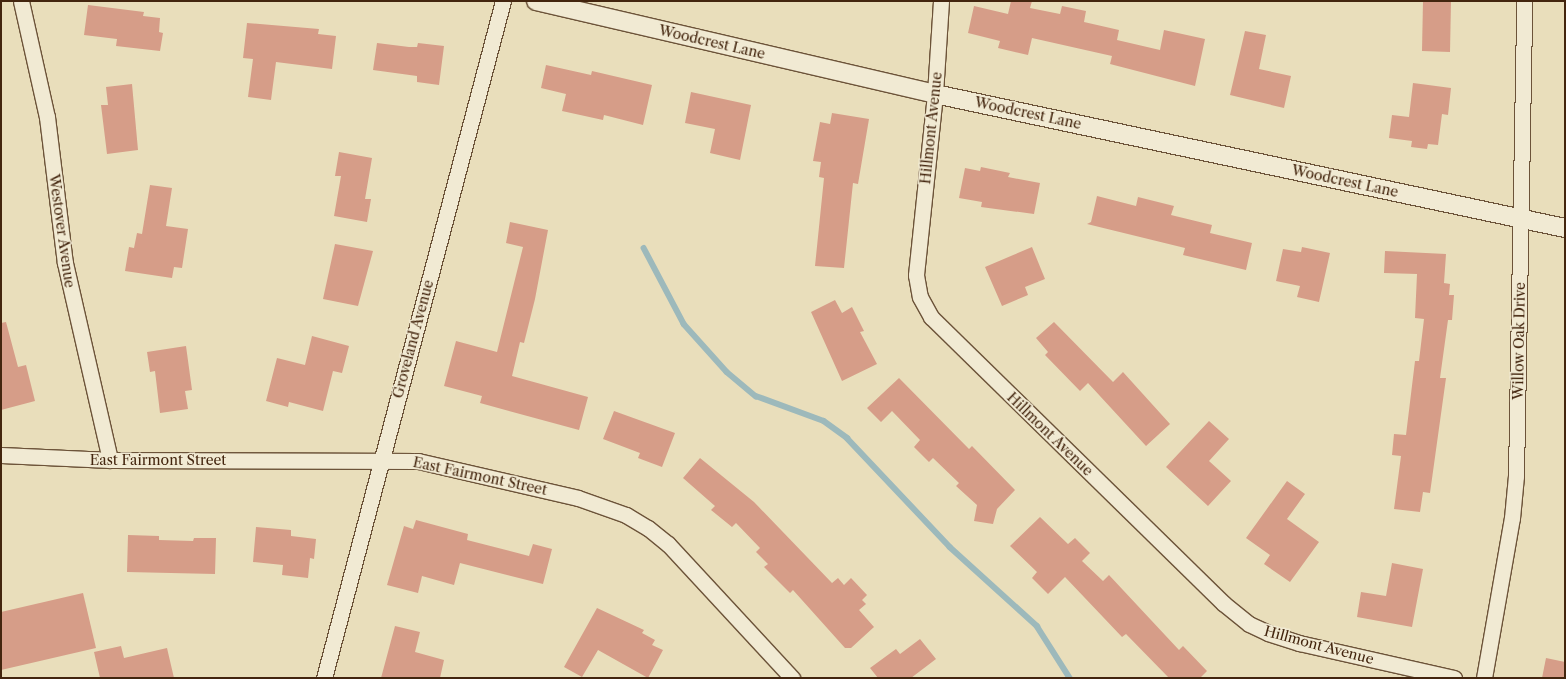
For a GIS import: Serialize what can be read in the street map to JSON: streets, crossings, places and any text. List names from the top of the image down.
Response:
{
  "streets": {
    "street": [
      "Woodcrest Lane",
      "Hillmont Avenue",
      "Westover Avenue",
      "Groveland Avenue",
      "Willow Oak Drive",
      "East Fairmont Street"
    ]
  },
  "crossings": [
    ["Woodcrest Lane", "Hillmont Avenue"],
    ["Woodcrest Lane", "Willow Oak Drive"],
    ["Westover Avenue", "East Fairmont Street"],
    ["Groveland Avenue", "East Fairmont Street"]
  ]
}
